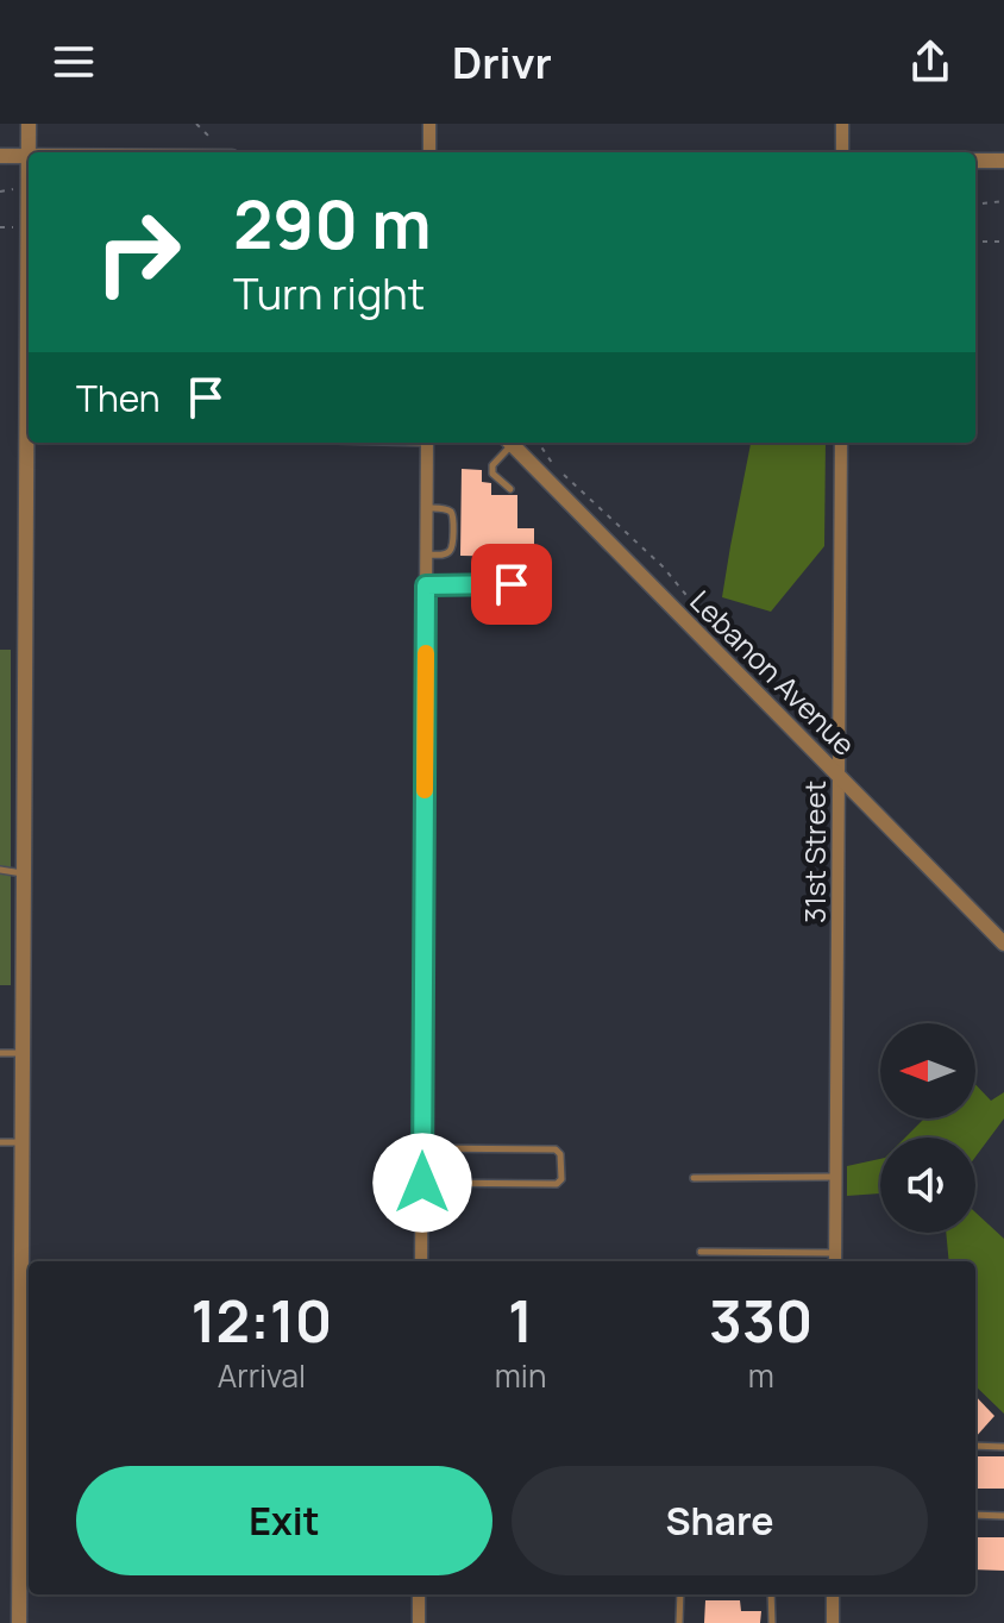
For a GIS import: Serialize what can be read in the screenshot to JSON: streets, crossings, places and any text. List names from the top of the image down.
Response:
{
  "streets": {
    "street": ["Lebanon Avenue", "31st Street"]
  },
  "crossings": [
    ["Lebanon Avenue", "31st Street"]
  ],
  "north": "left",
  "page": {
    "header": "Drivr",
    "turn": ["290 m", "Turn right"],
    "then": "Then",
    "eta": [
      "12:10",
      "Arrival",
      "1",
      "min",
      "330",
      "m"
    ],
    "buttons": ["Exit", "Share"]
  }
}
